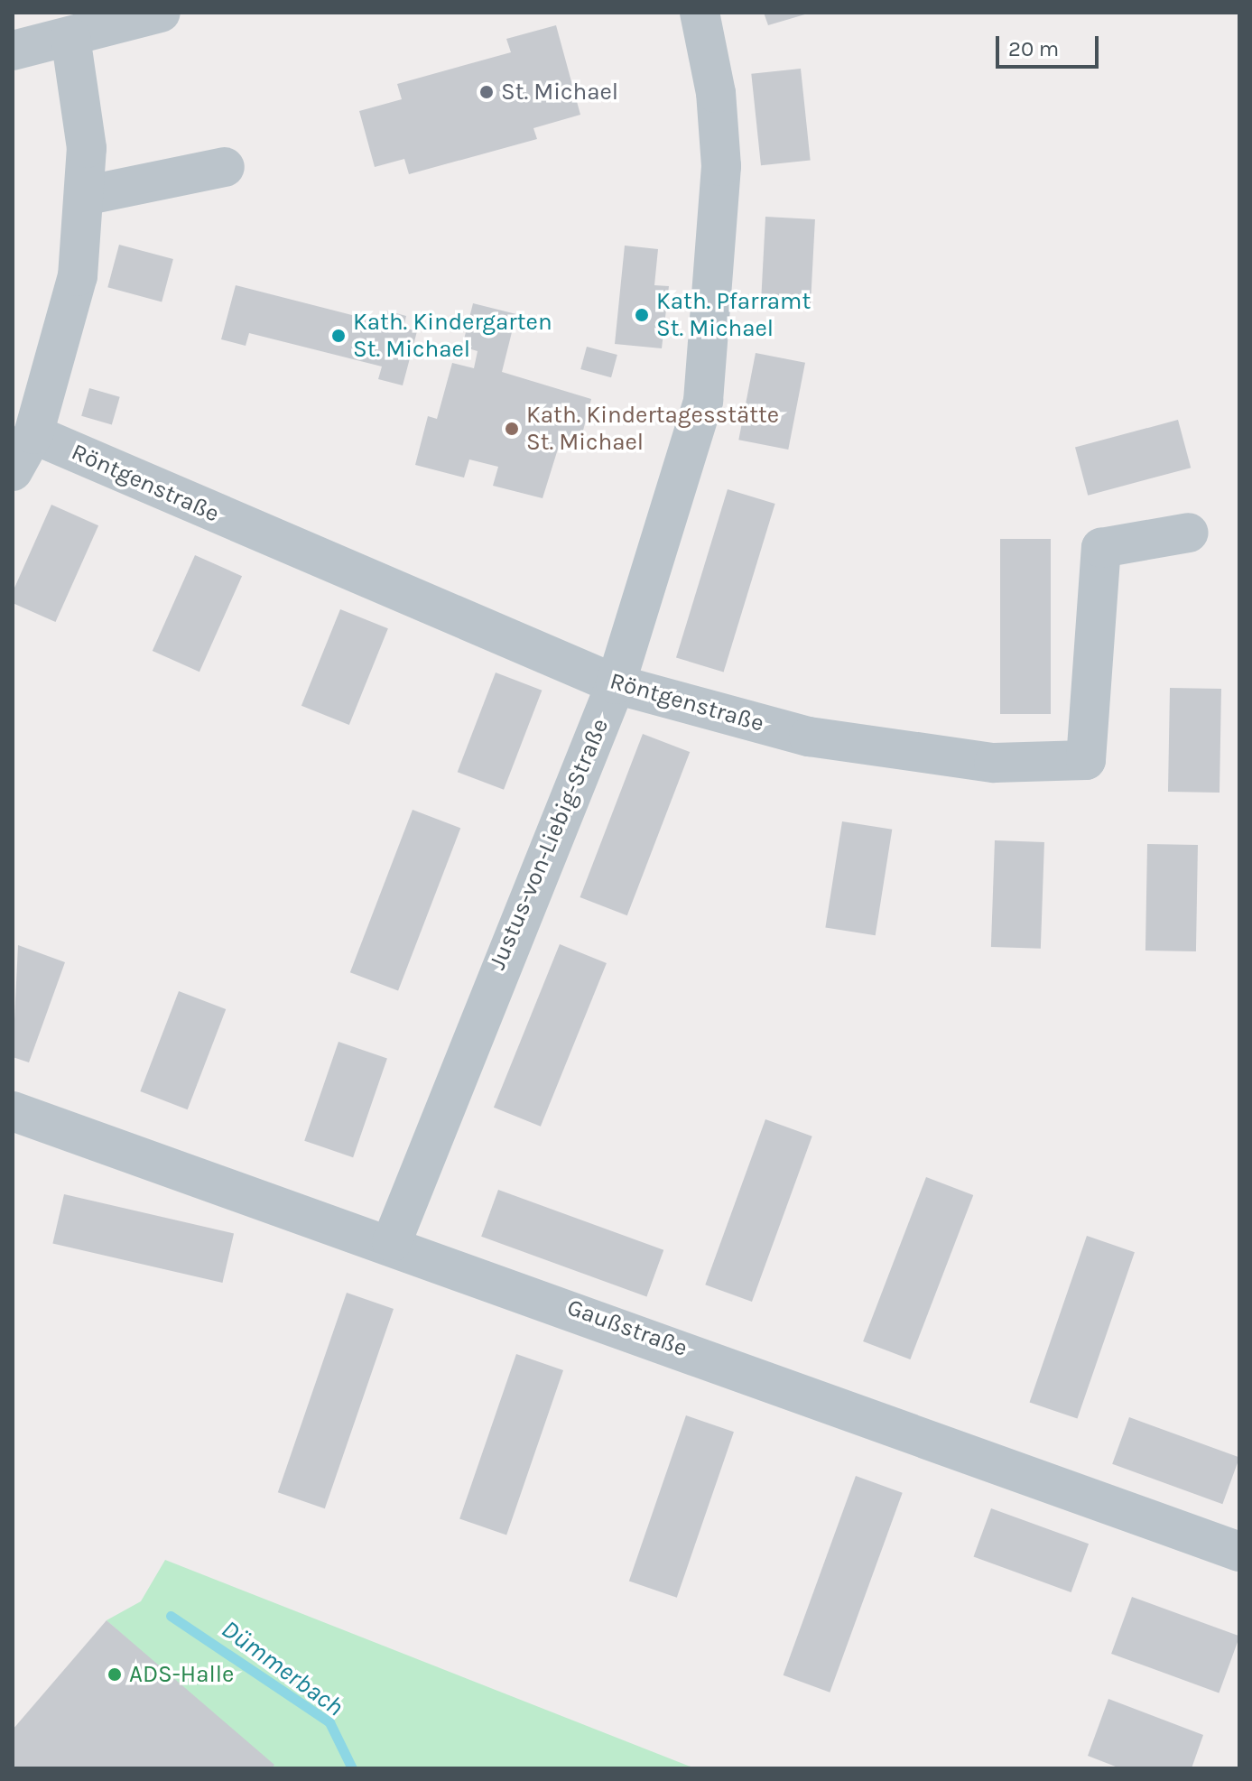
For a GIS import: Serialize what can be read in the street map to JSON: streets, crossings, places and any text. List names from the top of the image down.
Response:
{
  "streets": {
    "street": ["Röntgenstraße", "Justus-von-Liebig-Straße", "Gaußstraße"]
  },
  "crossings": [
    ["Röntgenstraße", "Justus-von-Liebig-Straße"],
    ["Justus-von-Liebig-Straße", "Gaußstraße"]
  ],
  "water": ["Dümmerbach"],
  "places": [
    "St. Michael",
    "Kath. Pfarramt St. Michael",
    "Kath. Kindergarten St. Michael",
    "Kath. Kindertagesstätte St. Michael",
    "ADS-Halle"
  ],
  "scale_bar": "20 m"
}
